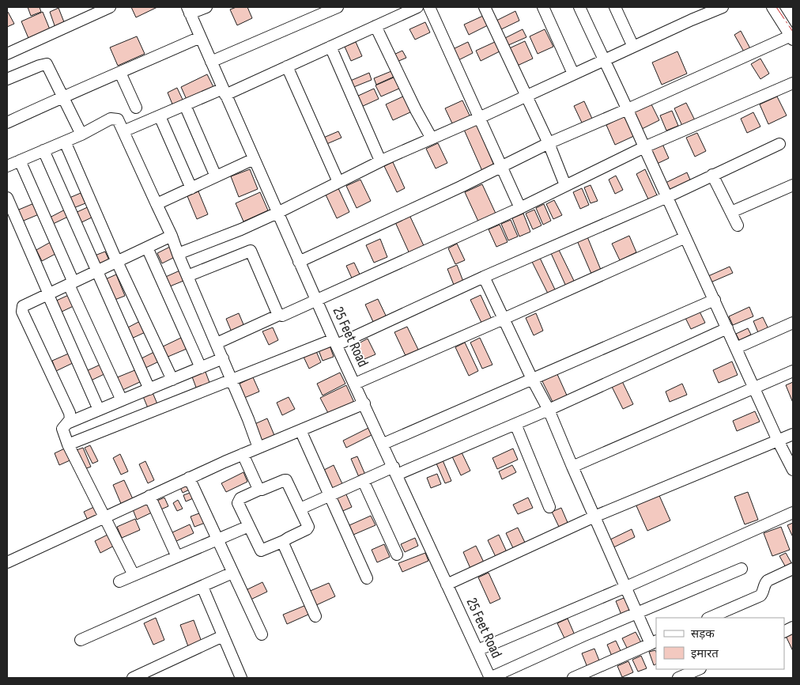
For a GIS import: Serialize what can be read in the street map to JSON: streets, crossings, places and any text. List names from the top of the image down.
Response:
{
  "streets": {
    "street": ["25 Feet Road"]
  },
  "legend": ["सड़क", "इमारत"]
}
